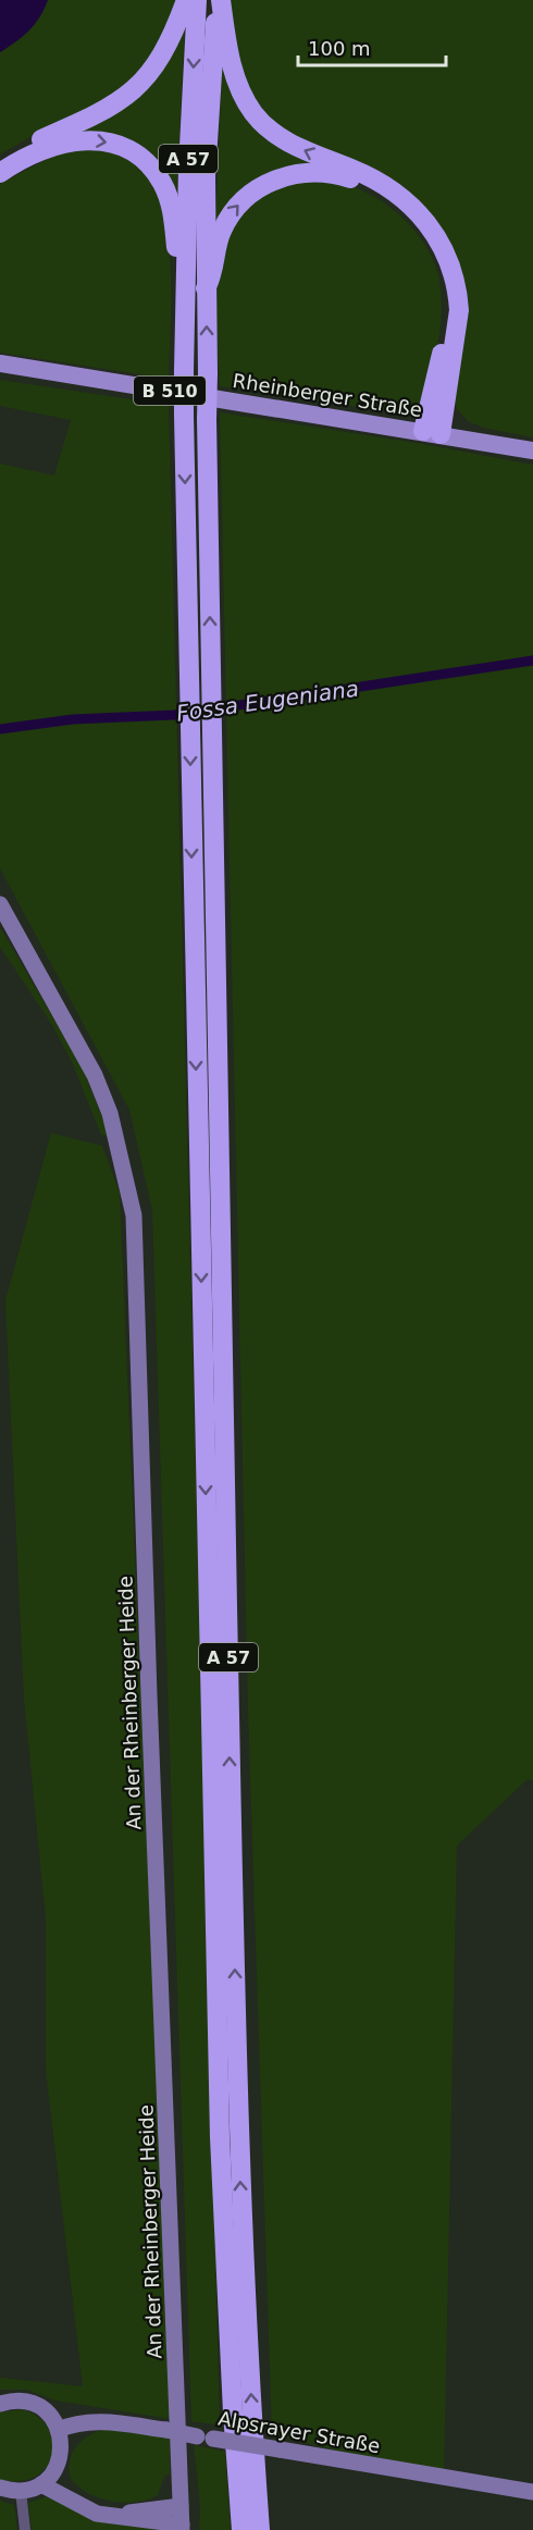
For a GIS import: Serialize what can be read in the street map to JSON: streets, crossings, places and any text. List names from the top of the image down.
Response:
{
  "streets": {
    "highway": ["A 57"],
    "main road": ["B 510", "Rheinberger Straße"],
    "street": ["An der Rheinberger Heide", "Alpsrayer Straße"]
  },
  "water": ["Fossa Eugeniana"],
  "scale_bar": "100 m"
}
